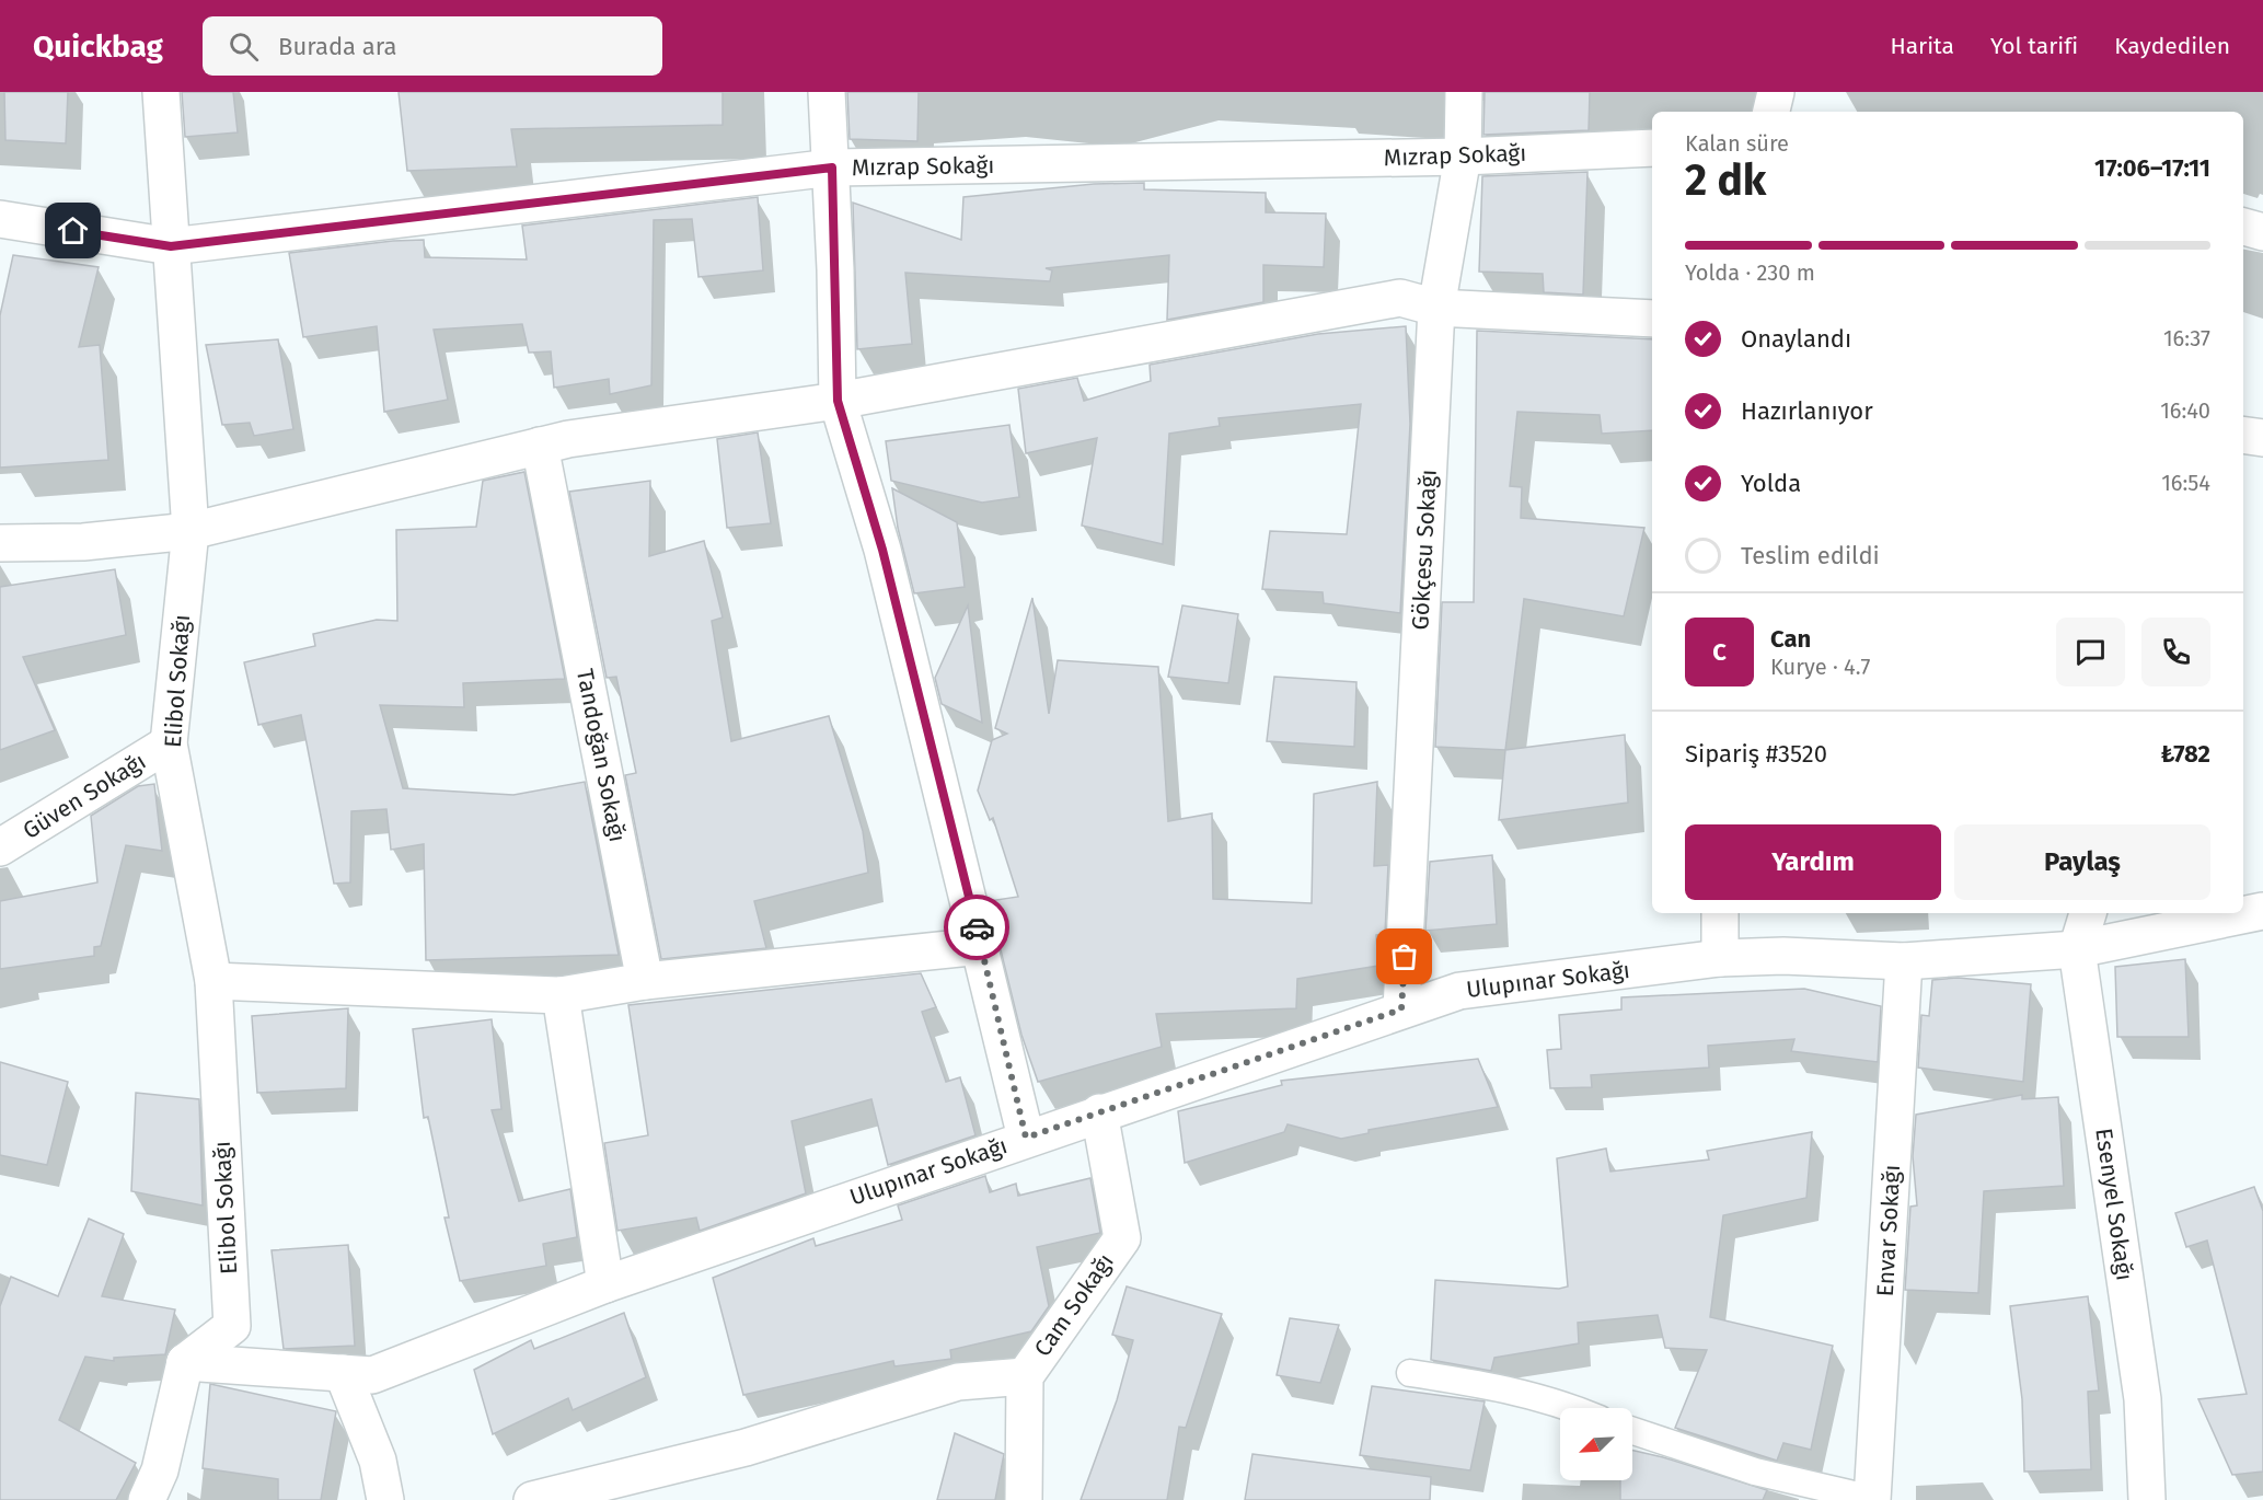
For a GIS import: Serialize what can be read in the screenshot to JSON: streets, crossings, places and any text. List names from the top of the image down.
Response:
{
  "streets": {
    "street": [
      "Mızrap Sokağı",
      "Gökçesu Sokağı",
      "Elibol Sokağı",
      "Tandoğan Sokağı",
      "Güven Sokağı",
      "Ulupınar Sokağı",
      "Esenyel Sokağı",
      "Envar Sokağı",
      "Cam Sokağı"
    ]
  },
  "crossings": [
    ["Mızrap Sokağı", "Gökçesu Sokağı"],
    ["Mızrap Sokağı", "Elibol Sokağı"],
    ["Gökçesu Sokağı", "Ulupınar Sokağı"],
    ["Elibol Sokağı", "Güven Sokağı"],
    ["Elibol Sokağı", "Ulupınar Sokağı"],
    ["Ulupınar Sokağı", "Esenyel Sokağı"],
    ["Ulupınar Sokağı", "Envar Sokağı"],
    ["Ulupınar Sokağı", "Cam Sokağı"]
  ],
  "north": "bottom left",
  "page": {
    "header": "Quickbag",
    "search": "Burada ara",
    "nav": ["Harita", "Yol tarifi", "Kaydedilen"],
    "heading": ["2 dk", "Kalan süre", "17:06–17:11"],
    "panel": [
      "Can",
      "Kurye · 4.7",
      "Sipariş #3520",
      "₺782"
    ],
    "bar": "Yolda · 230 m",
    "list": [
      ["Onaylandı", "16:37"],
      ["Hazırlanıyor", "16:40"],
      ["Yolda", "16:54"],
      "Teslim edildi"
    ],
    "round": "C",
    "buttons": ["Yardım", "Paylaş"]
  }
}
